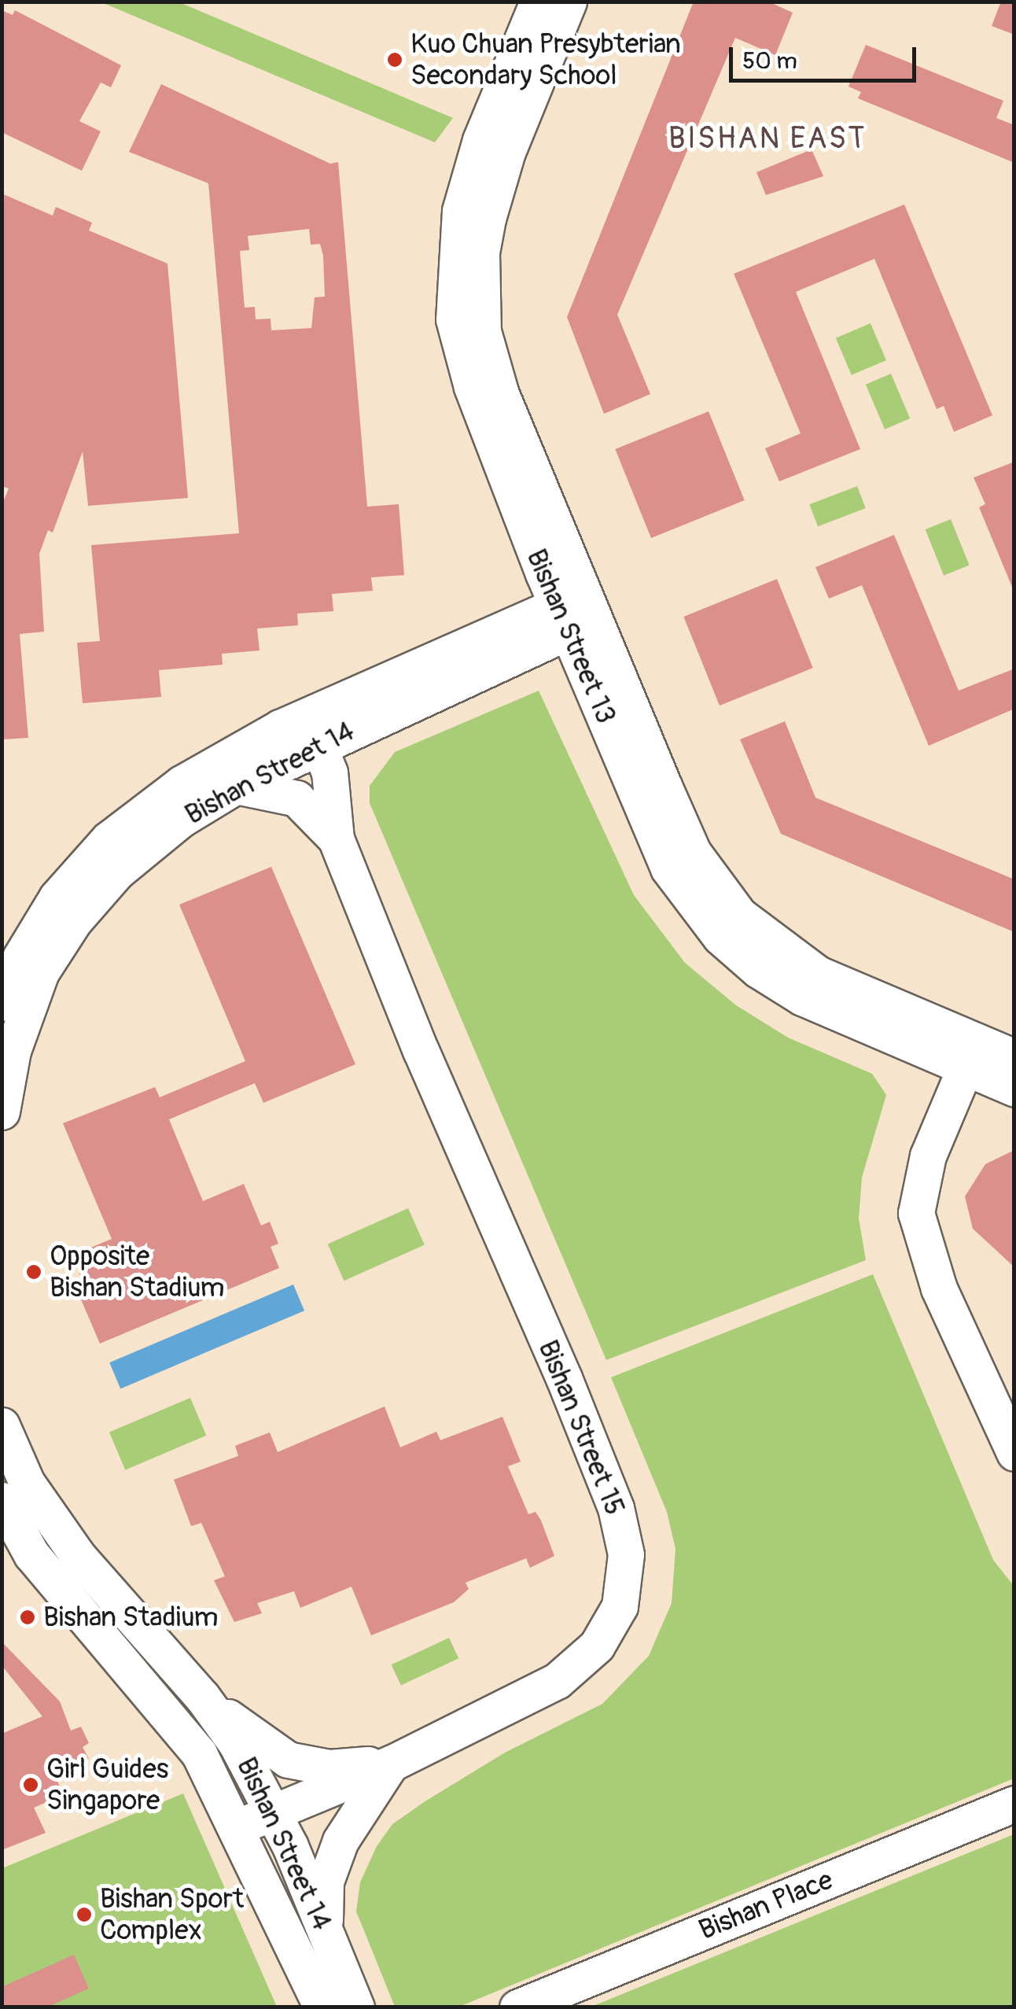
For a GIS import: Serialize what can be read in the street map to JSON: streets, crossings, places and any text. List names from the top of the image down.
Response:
{
  "streets": {
    "street": [
      "Bishan Street 13",
      "Bishan Street 14",
      "Bishan Street 15",
      "Bishan Place"
    ]
  },
  "crossings": [
    ["Bishan Street 13", "Bishan Street 14"],
    ["Bishan Street 14", "Bishan Street 15"]
  ],
  "districts": ["BISHAN EAST"],
  "places": [
    "Kuo Chuan Presybterian Secondary School",
    "Opposite Bishan Stadium",
    "Bishan Stadium",
    "Girl Guides Singapore",
    "Bishan Sport Complex"
  ],
  "scale_bar": "50 m"
}
